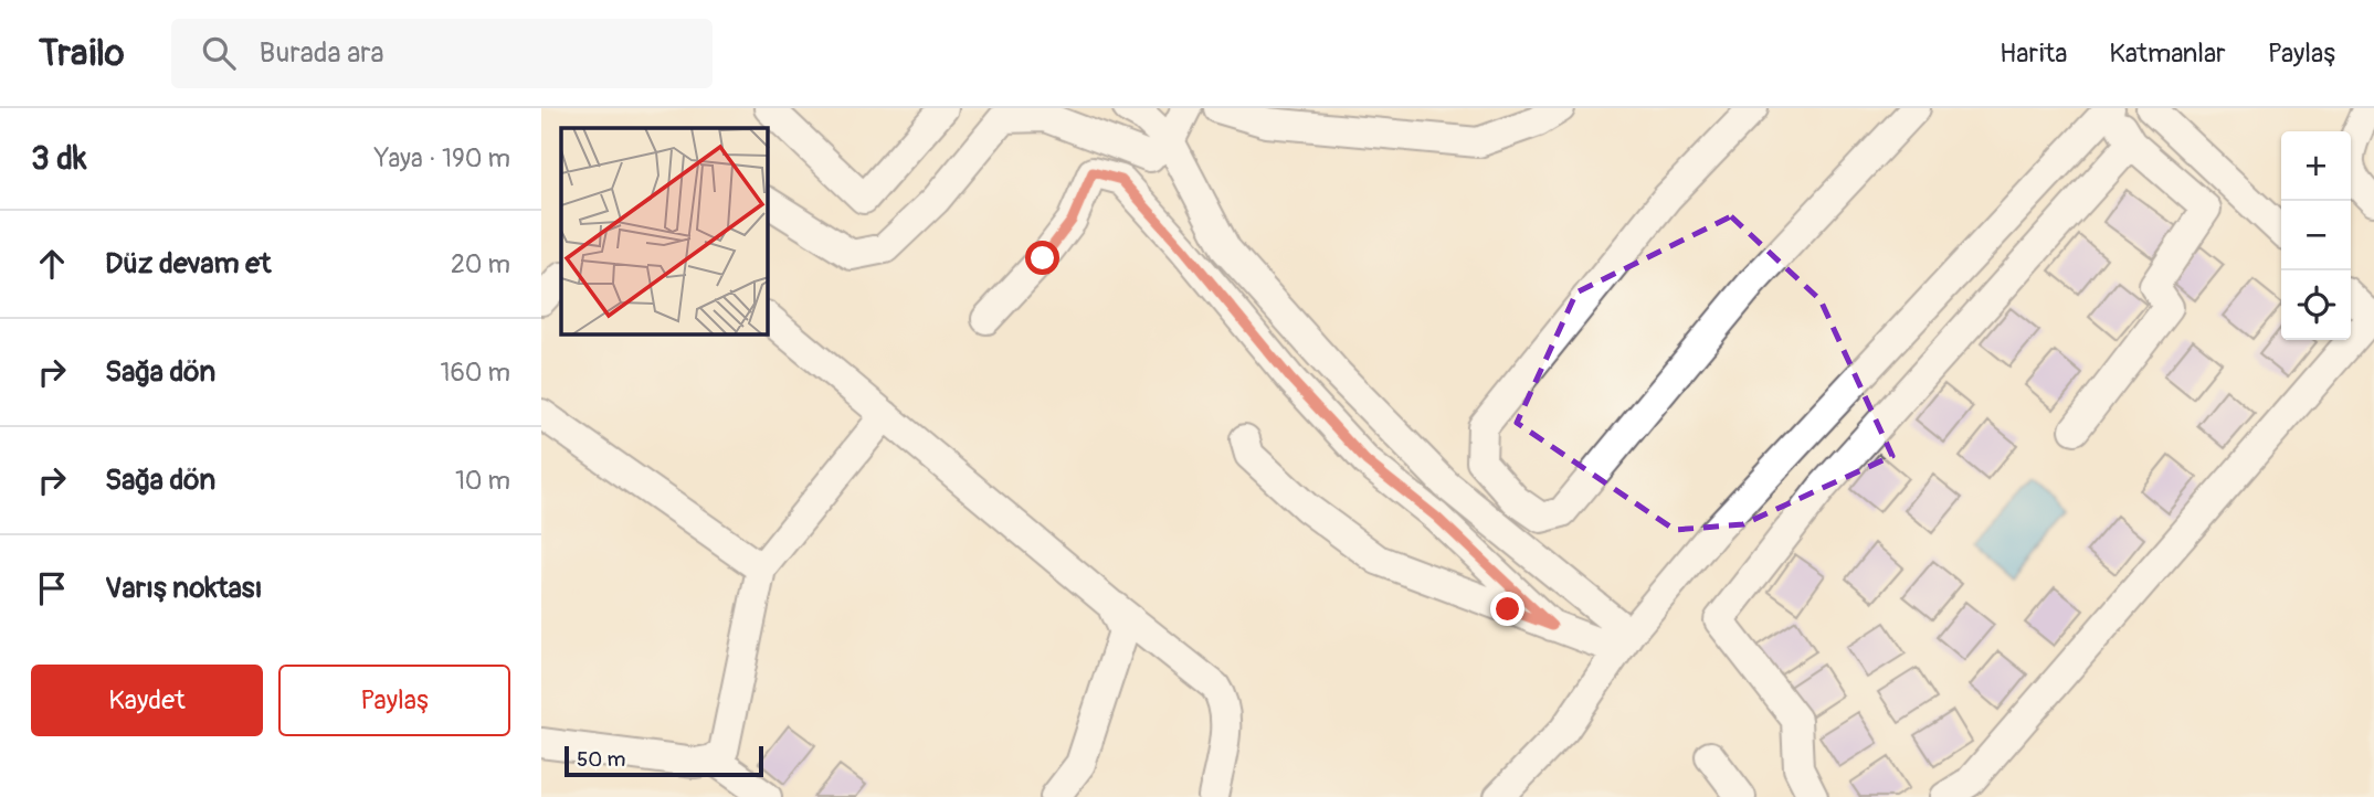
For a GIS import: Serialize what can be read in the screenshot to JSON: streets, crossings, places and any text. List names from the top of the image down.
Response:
{
  "scale_bar": "50 m",
  "page": {
    "header": "Trailo",
    "search": "Burada ara",
    "nav": ["Harita", "Katmanlar", "Paylaş"],
    "heading": ["3 dk", "Yaya · 190 m"],
    "map_buttons": ["+", "−"],
    "list": [
      ["Düz devam et", "20 m"],
      ["Sağa dön", "160 m"],
      ["Sağa dön", "10 m"],
      "Varış noktası"
    ],
    "buttons": ["Kaydet", "Paylaş"],
    "scale": "50 m"
  }
}
